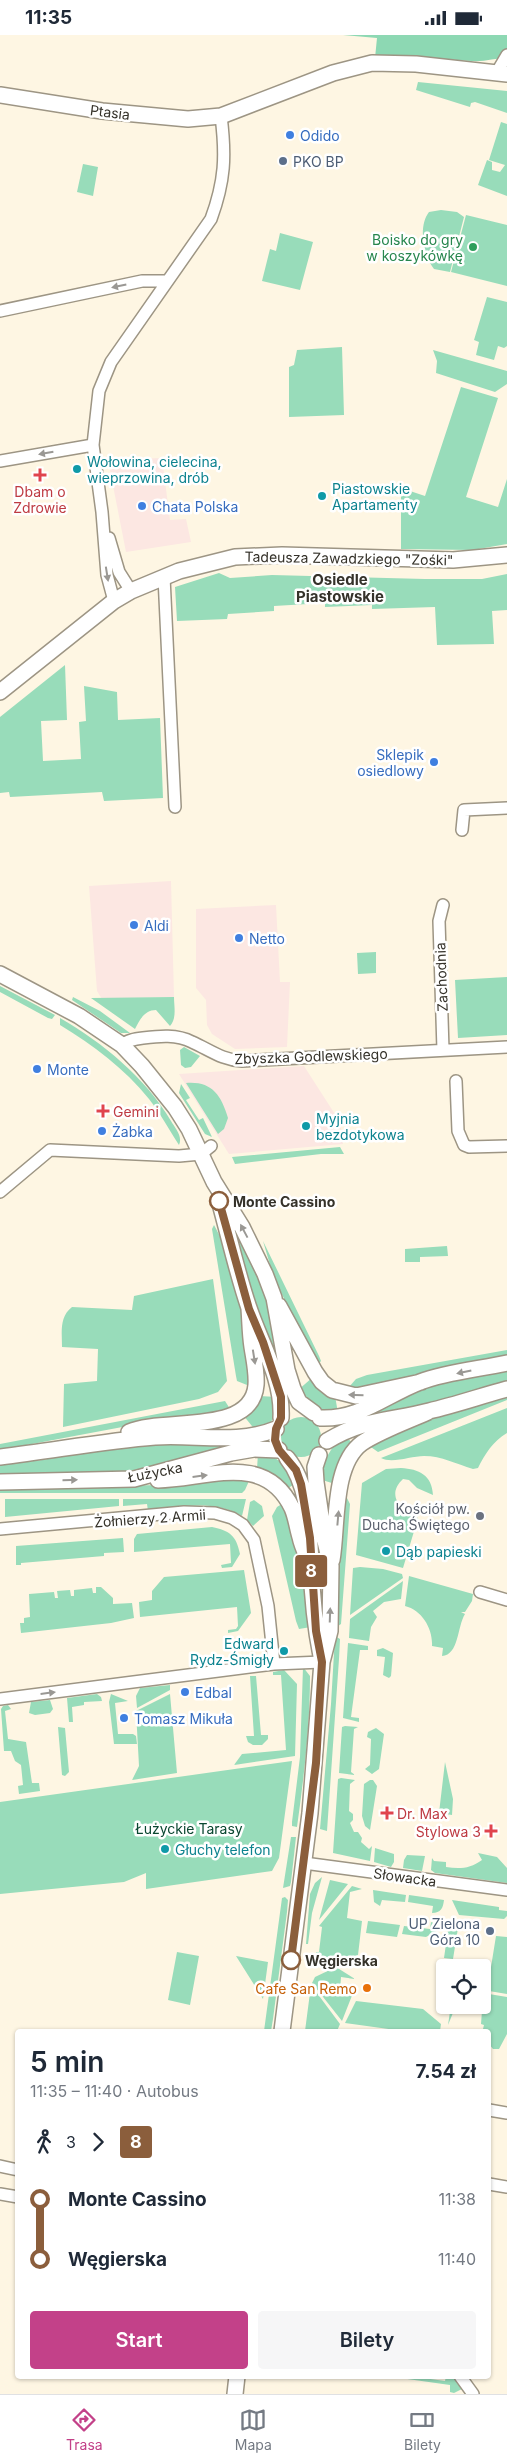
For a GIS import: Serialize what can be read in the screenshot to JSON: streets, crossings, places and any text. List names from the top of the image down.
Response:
{
  "streets": {
    "street": [
      "Ptasia",
      "Tadeusza Zawadzkiego \"Zośki\"",
      "Zachodnia",
      "Zbyszka Godlewskiego",
      "Łużycka",
      "Żołnierzy 2 Armii",
      "Słowacka"
    ]
  },
  "crossings": [
    ["Zachodnia", "Zbyszka Godlewskiego"]
  ],
  "districts": ["Osiedle Piastowskie"],
  "parks": ["Łużyckie Tarasy"],
  "places": {
    "other": [
      "Odido",
      "PKO BP",
      "Boisko do gry w koszykówkę",
      "Wołowina, cielecina, wieprzowina, drób",
      "Piastowskie Apartamenty",
      "Chata Polska",
      "Sklepik osiedlowy",
      "Aldi",
      "Netto",
      "Monte",
      "Myjnia bezdotykowa",
      "Żabka",
      "Monte Cassino",
      "Kościół pw. Ducha Świętego",
      "Dąb papieski",
      "Edward Rydz-Śmigły",
      "Edbal",
      "Tomasz Mikuła",
      "Głuchy telefon",
      "UP Zielona Góra 10",
      "Węgierska",
      "Cafe San Remo"
    ],
    "health": [
      "Dbam o Zdrowie",
      "Gemini",
      "Dr. Max",
      "Stylowa 3"
    ]
  },
  "lines": ["bus line 8"],
  "page": {
    "status": "11:35",
    "on_map": "8",
    "heading": ["5 min", "11:35 – 11:40 · Autobus", "7.54 zł"],
    "legs": ["3", "8"],
    "list": [
      {
        "name": "Monte Cassino",
        "value": "11:38"
      },
      {
        "name": "Węgierska",
        "value": "11:40"
      }
    ],
    "buttons": ["Start", "Bilety"],
    "tabs": ["Trasa", "Mapa", "Bilety"]
  }
}
